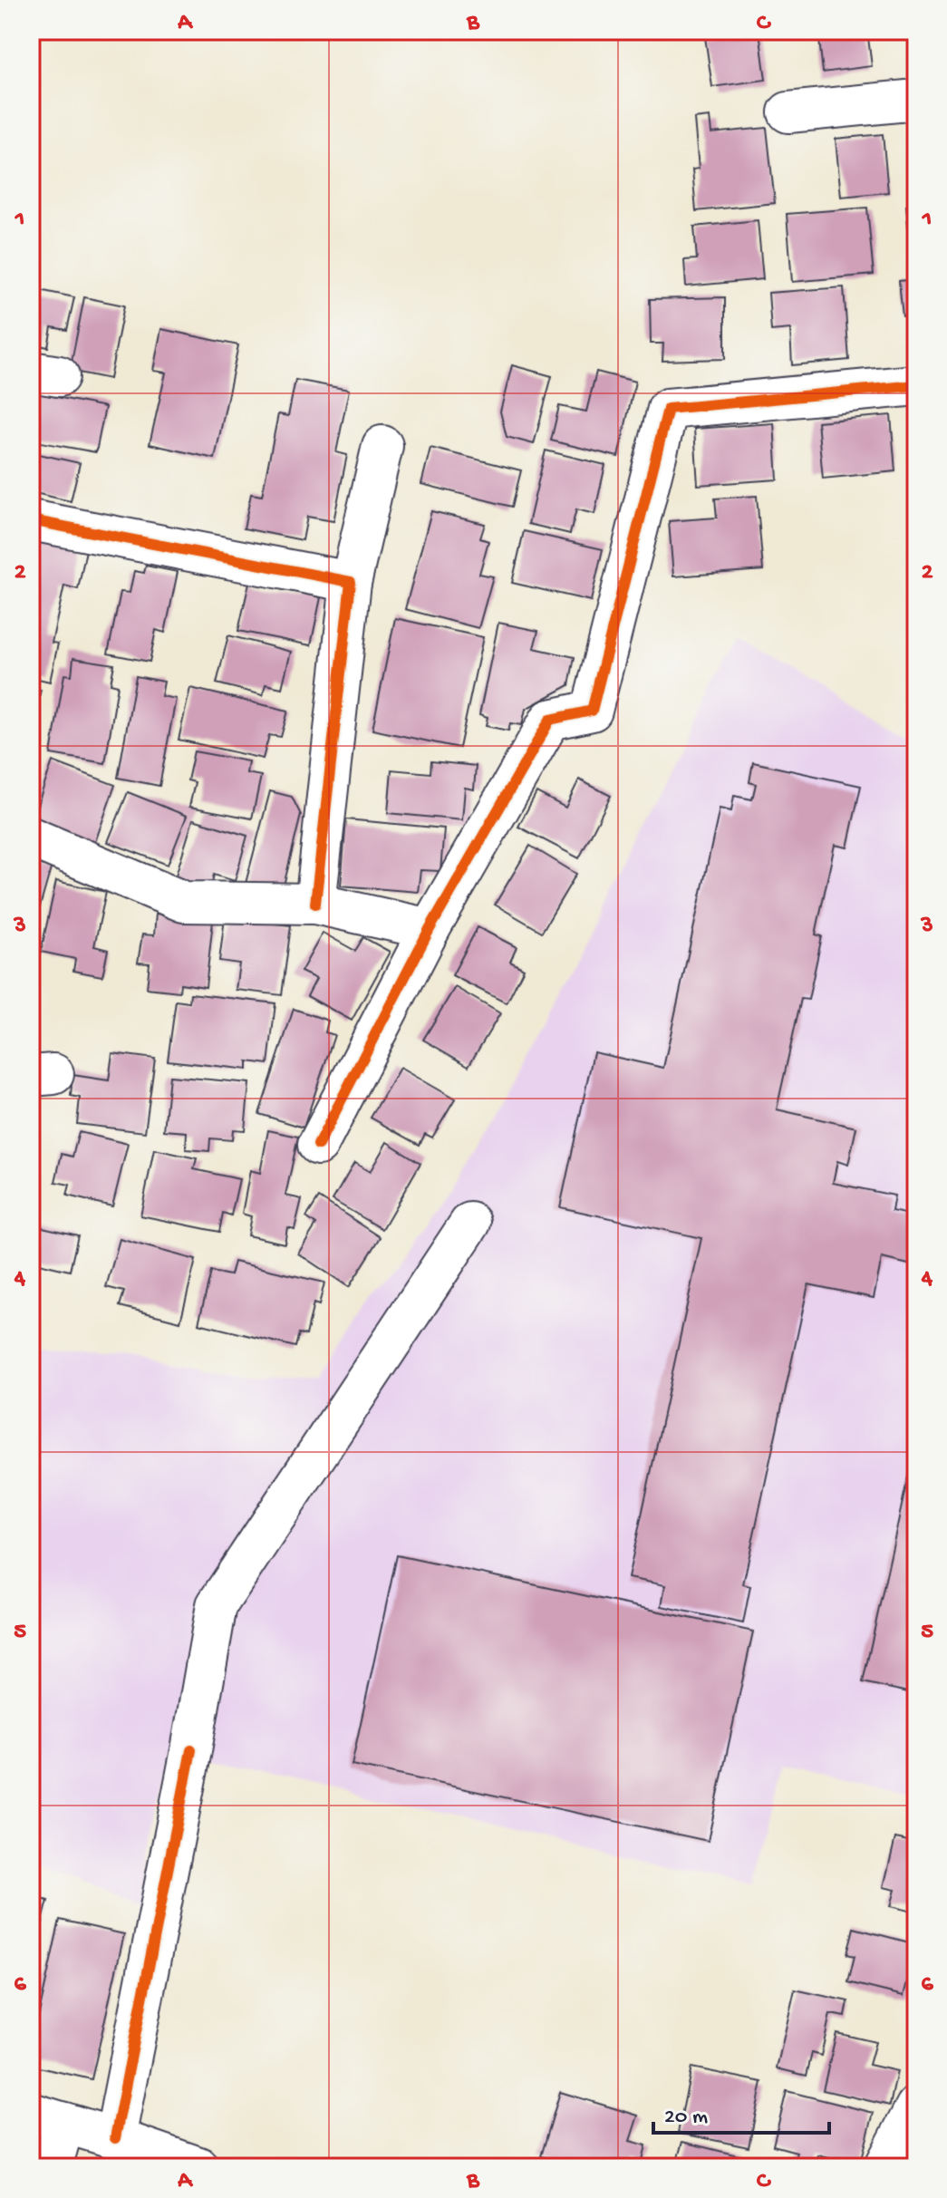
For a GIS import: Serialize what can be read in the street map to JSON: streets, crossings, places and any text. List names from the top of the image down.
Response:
{
  "scale_bar": "20 m",
  "grid": {
    "columns": ["A", "B", "C"],
    "rows": [
      "1",
      "2",
      "3",
      "4",
      "5",
      "6"
    ]
  }
}
